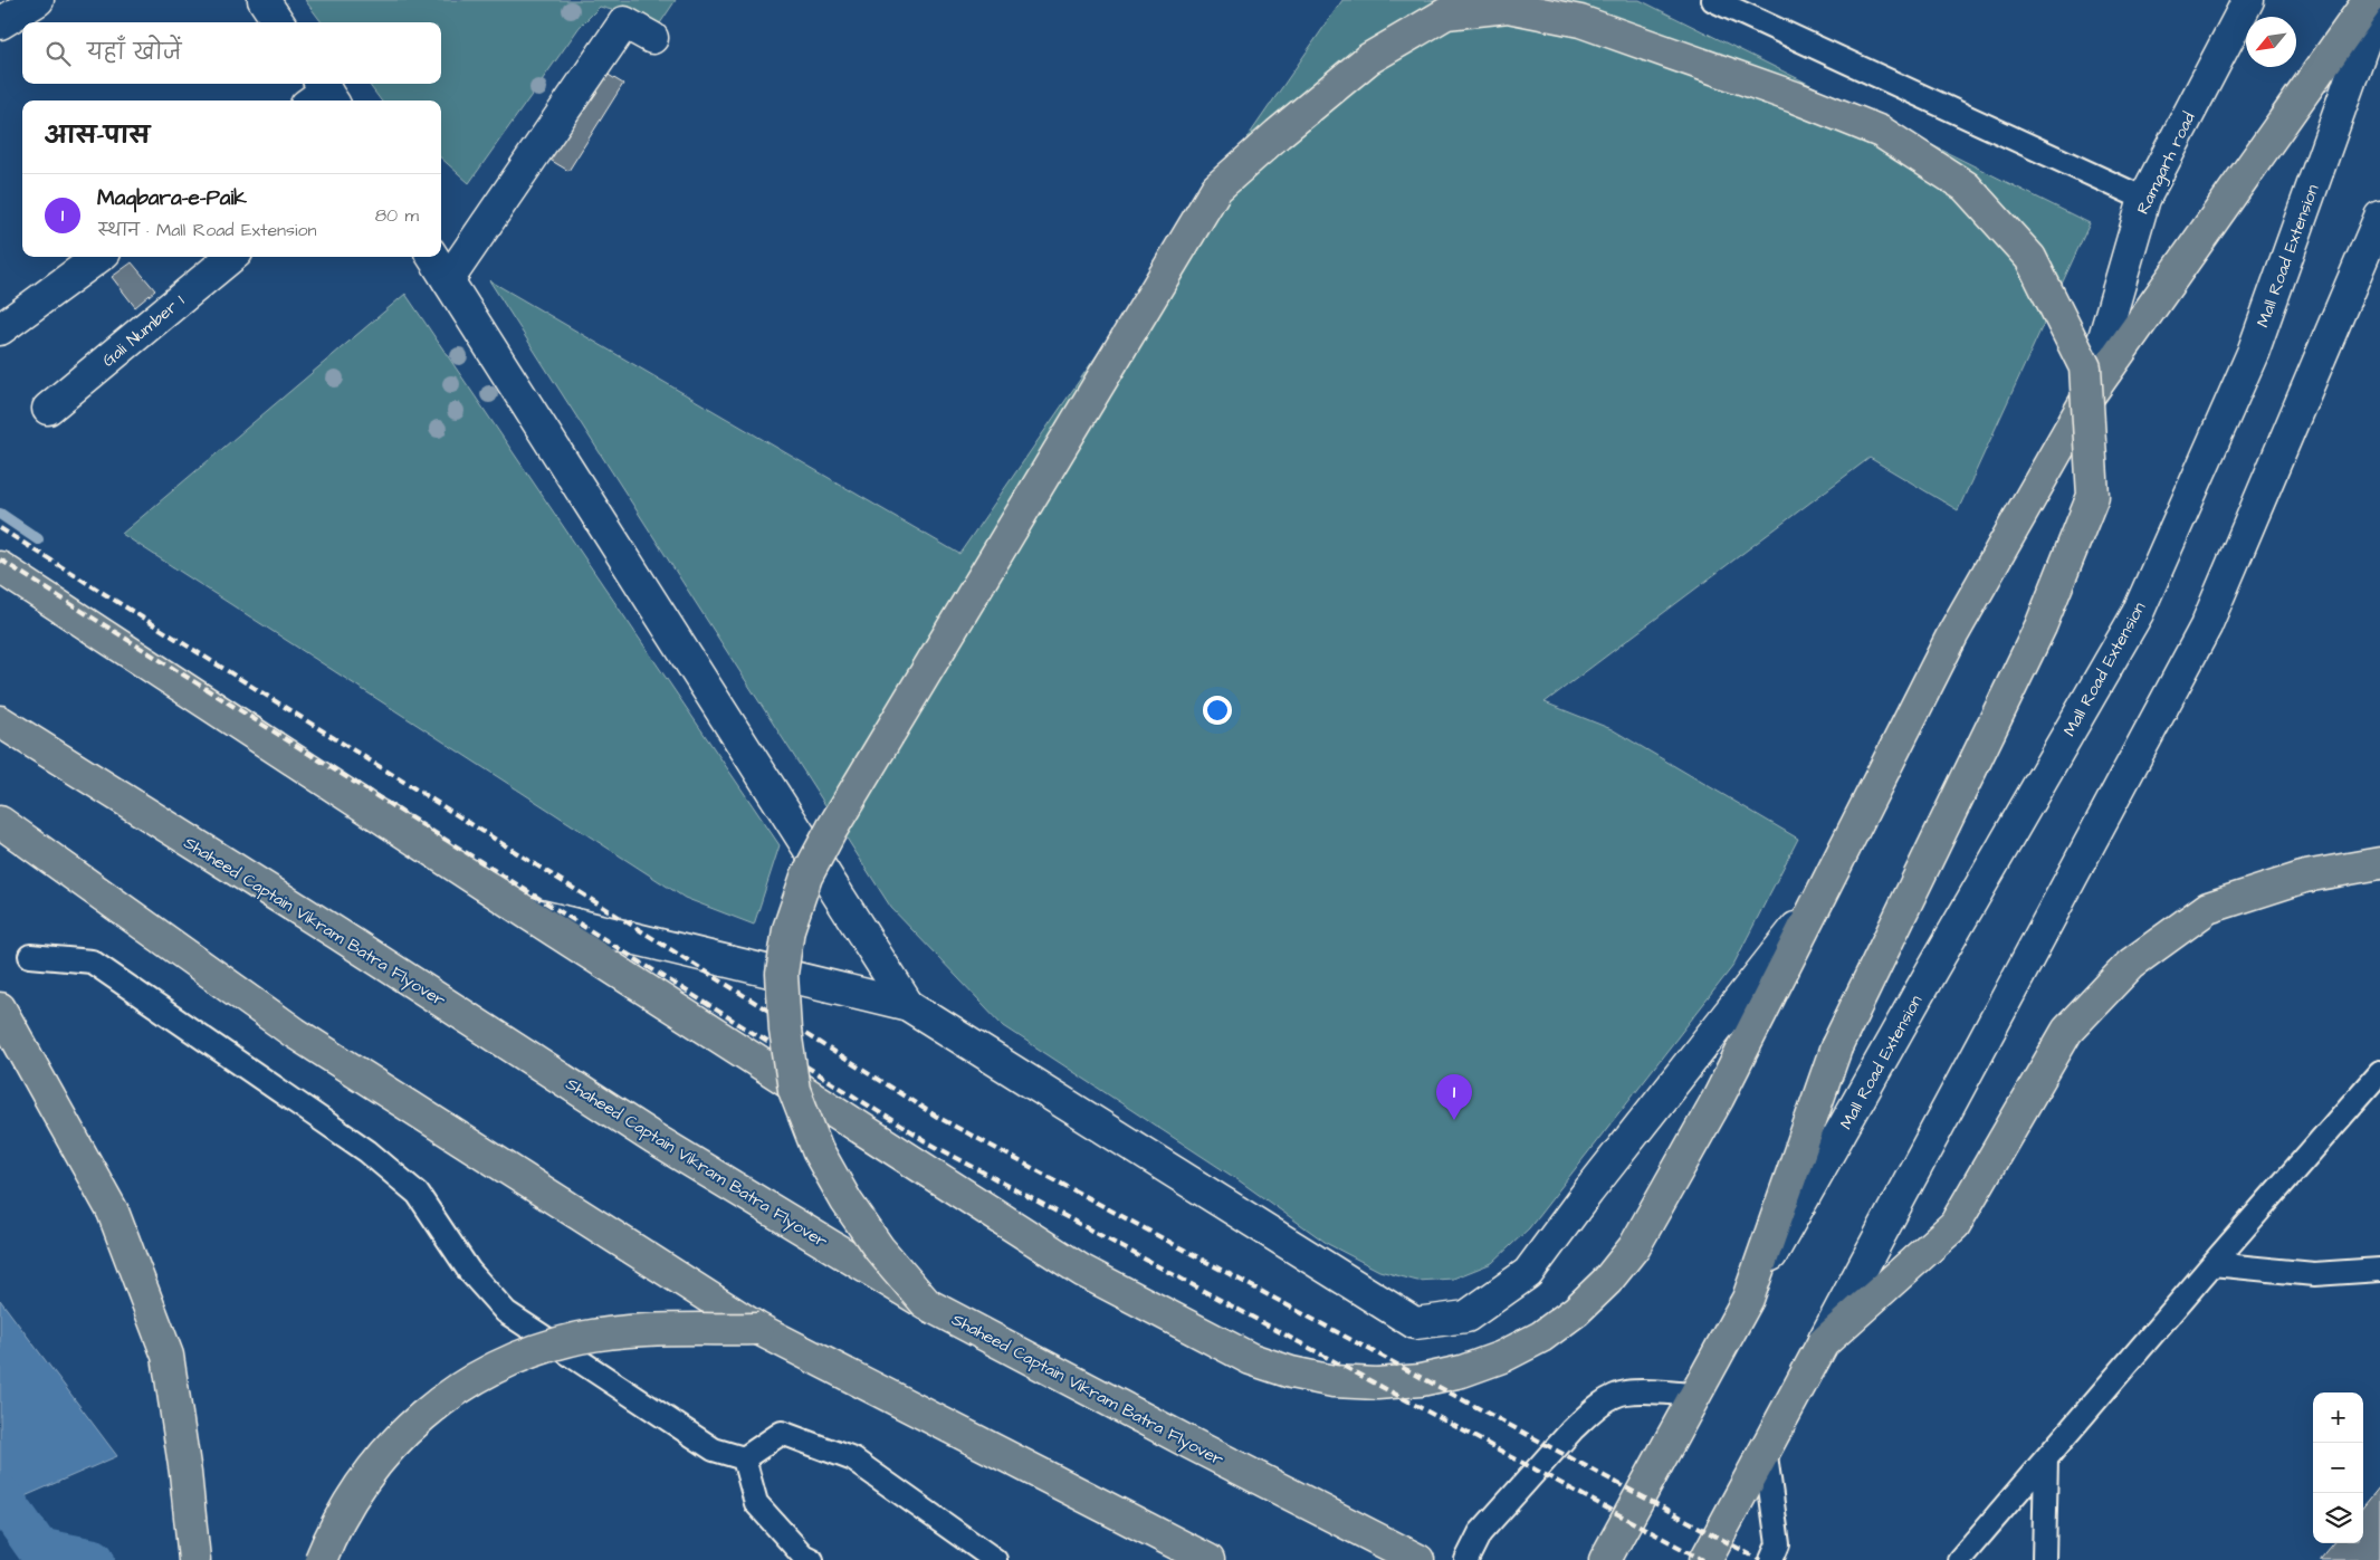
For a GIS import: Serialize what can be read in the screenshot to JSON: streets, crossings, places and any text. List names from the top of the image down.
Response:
{
  "streets": {
    "highway": ["Shaheed Captain Vikram Batra Flyover"],
    "street": ["Ramgarh road", "Mall Road Extension", "Gali Number 1"]
  },
  "north": "bottom left",
  "page": {
    "search": "यहाँ खोजें",
    "heading": "आस-पास",
    "list": [
      {
        "mark": "1",
        "name": "Maqbara-e-Paik",
        "note": "स्थान · Mall Road Extension",
        "value": "80 m"
      }
    ],
    "pins": "1",
    "map_buttons": ["+", "−"]
  }
}
